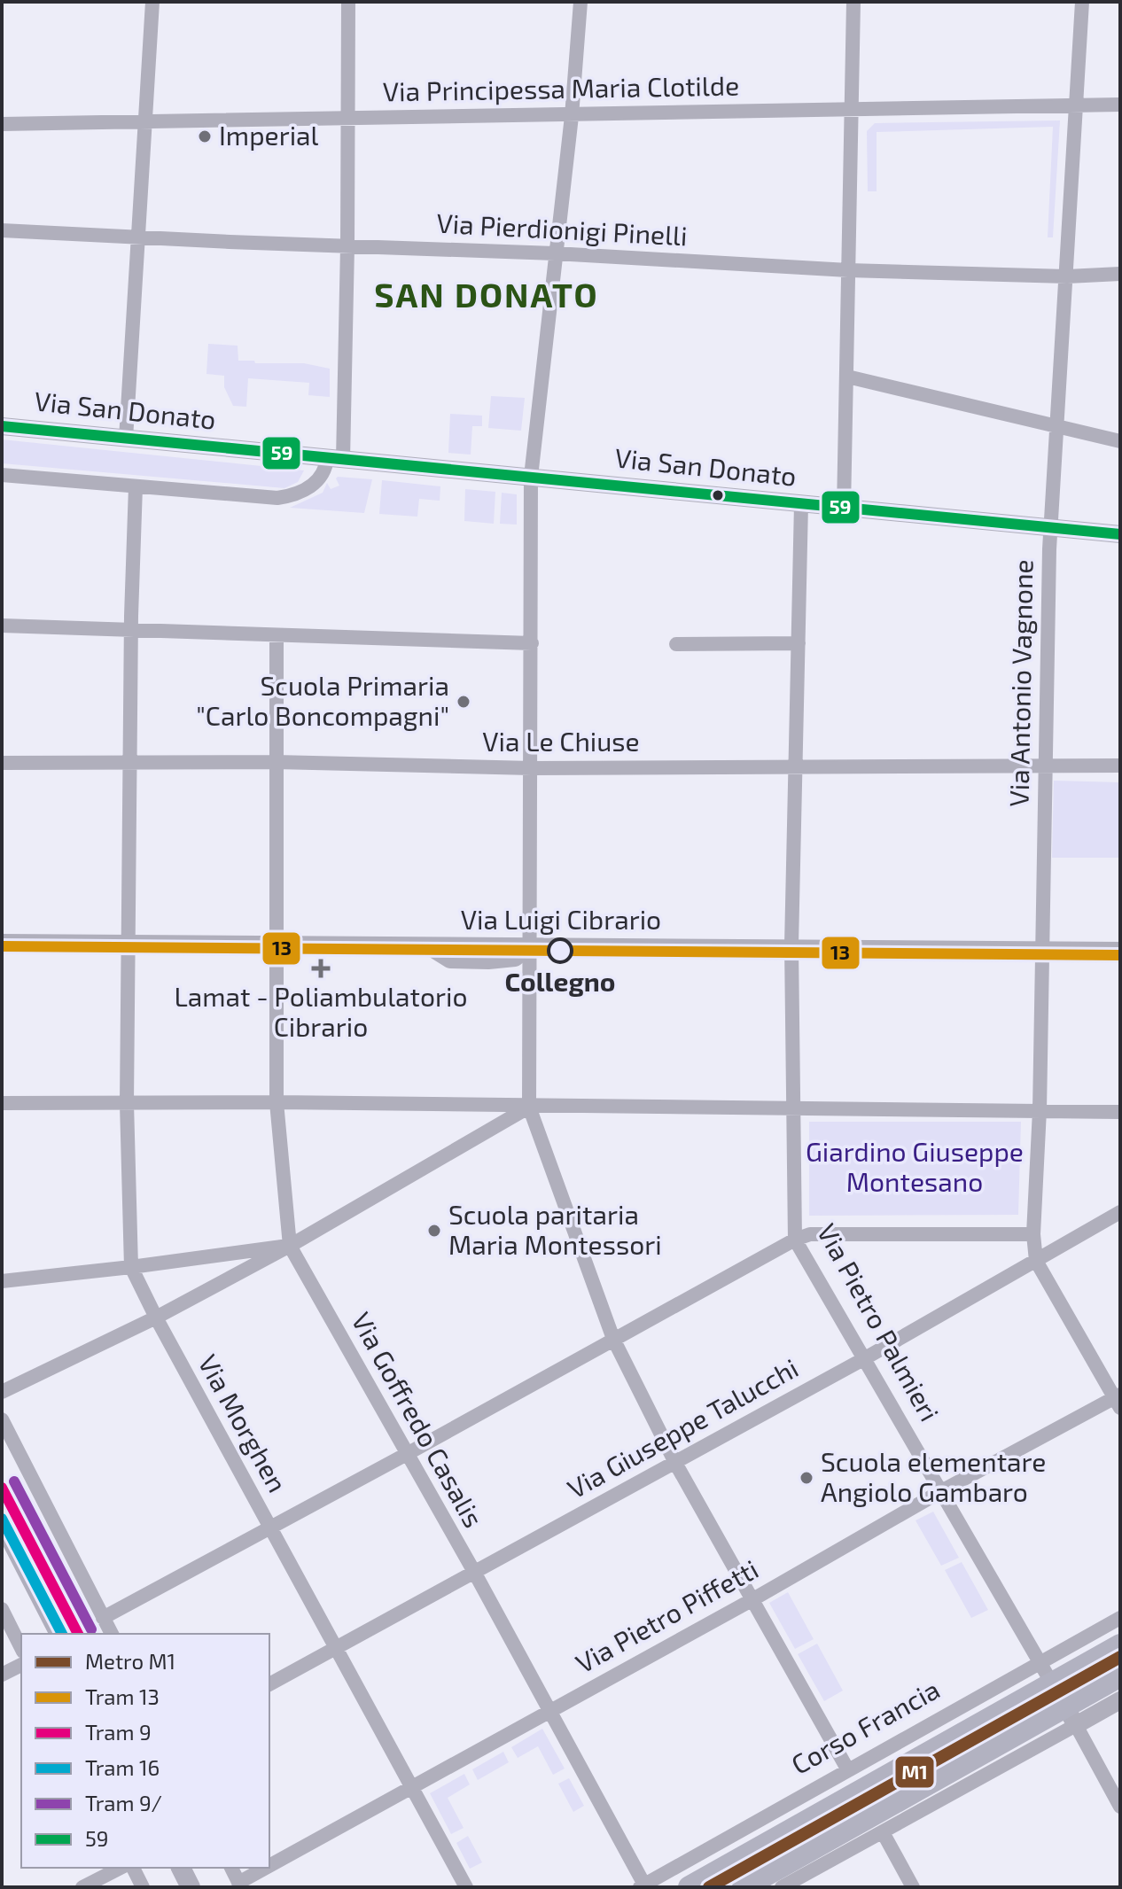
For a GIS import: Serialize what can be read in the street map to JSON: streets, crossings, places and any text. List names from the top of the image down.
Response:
{
  "streets": {
    "main road": ["Corso Francia"],
    "street": [
      "Via Principessa Maria Clotilde",
      "Via Pierdionigi Pinelli",
      "Via San Donato",
      "Via Antonio Vagnone",
      "Via Le Chiuse",
      "Via Luigi Cibrario",
      "Via Pietro Palmieri",
      "Via Goffredo Casalis",
      "Via Morghen",
      "Via Giuseppe Talucchi",
      "Via Pietro Piffetti"
    ]
  },
  "crossings": [
    ["Via Principessa Maria Clotilde", "Via Antonio Vagnone"],
    ["Via Pierdionigi Pinelli", "Via Antonio Vagnone"],
    ["Via San Donato", "Via Antonio Vagnone"],
    ["Via San Donato", "Via Pietro Palmieri"],
    ["Via Antonio Vagnone", "Via Le Chiuse"],
    ["Via Antonio Vagnone", "Via Luigi Cibrario"],
    ["Via Antonio Vagnone", "Via Giuseppe Talucchi"],
    ["Via Le Chiuse", "Via Pietro Palmieri"],
    ["Via Le Chiuse", "Via Goffredo Casalis"],
    ["Via Le Chiuse", "Via Morghen"],
    ["Via Luigi Cibrario", "Via Pietro Palmieri"],
    ["Via Luigi Cibrario", "Via Goffredo Casalis"],
    ["Via Luigi Cibrario", "Via Morghen"],
    ["Via Pietro Palmieri", "Via Giuseppe Talucchi"],
    ["Via Pietro Palmieri", "Via Pietro Piffetti"],
    ["Via Pietro Palmieri", "Corso Francia"],
    ["Via Goffredo Casalis", "Via Giuseppe Talucchi"],
    ["Via Goffredo Casalis", "Via Pietro Piffetti"],
    ["Via Goffredo Casalis", "Corso Francia"],
    ["Via Morghen", "Via Giuseppe Talucchi"],
    ["Via Morghen", "Via Pietro Piffetti"]
  ],
  "districts": ["SAN DONATO"],
  "parks": ["Giardino Giuseppe Montesano"],
  "places": {
    "other": [
      "Imperial",
      "Scuola Primaria \"Carlo Boncompagni\"",
      "Collegno",
      "Scuola paritaria Maria Montessori",
      "Scuola elementare Angiolo Gambaro"
    ],
    "health": ["Lamat - Poliambulatorio Cibrario"]
  },
  "lines": [
    "transit line 59",
    "tram line 13",
    "tram line 9/",
    "tram line 9",
    "tram line 16",
    "metro line M1"
  ],
  "legend": [
    "Metro M1",
    "Tram 13",
    "Tram 9",
    "Tram 16",
    "Tram 9/",
    "59"
  ]
}
